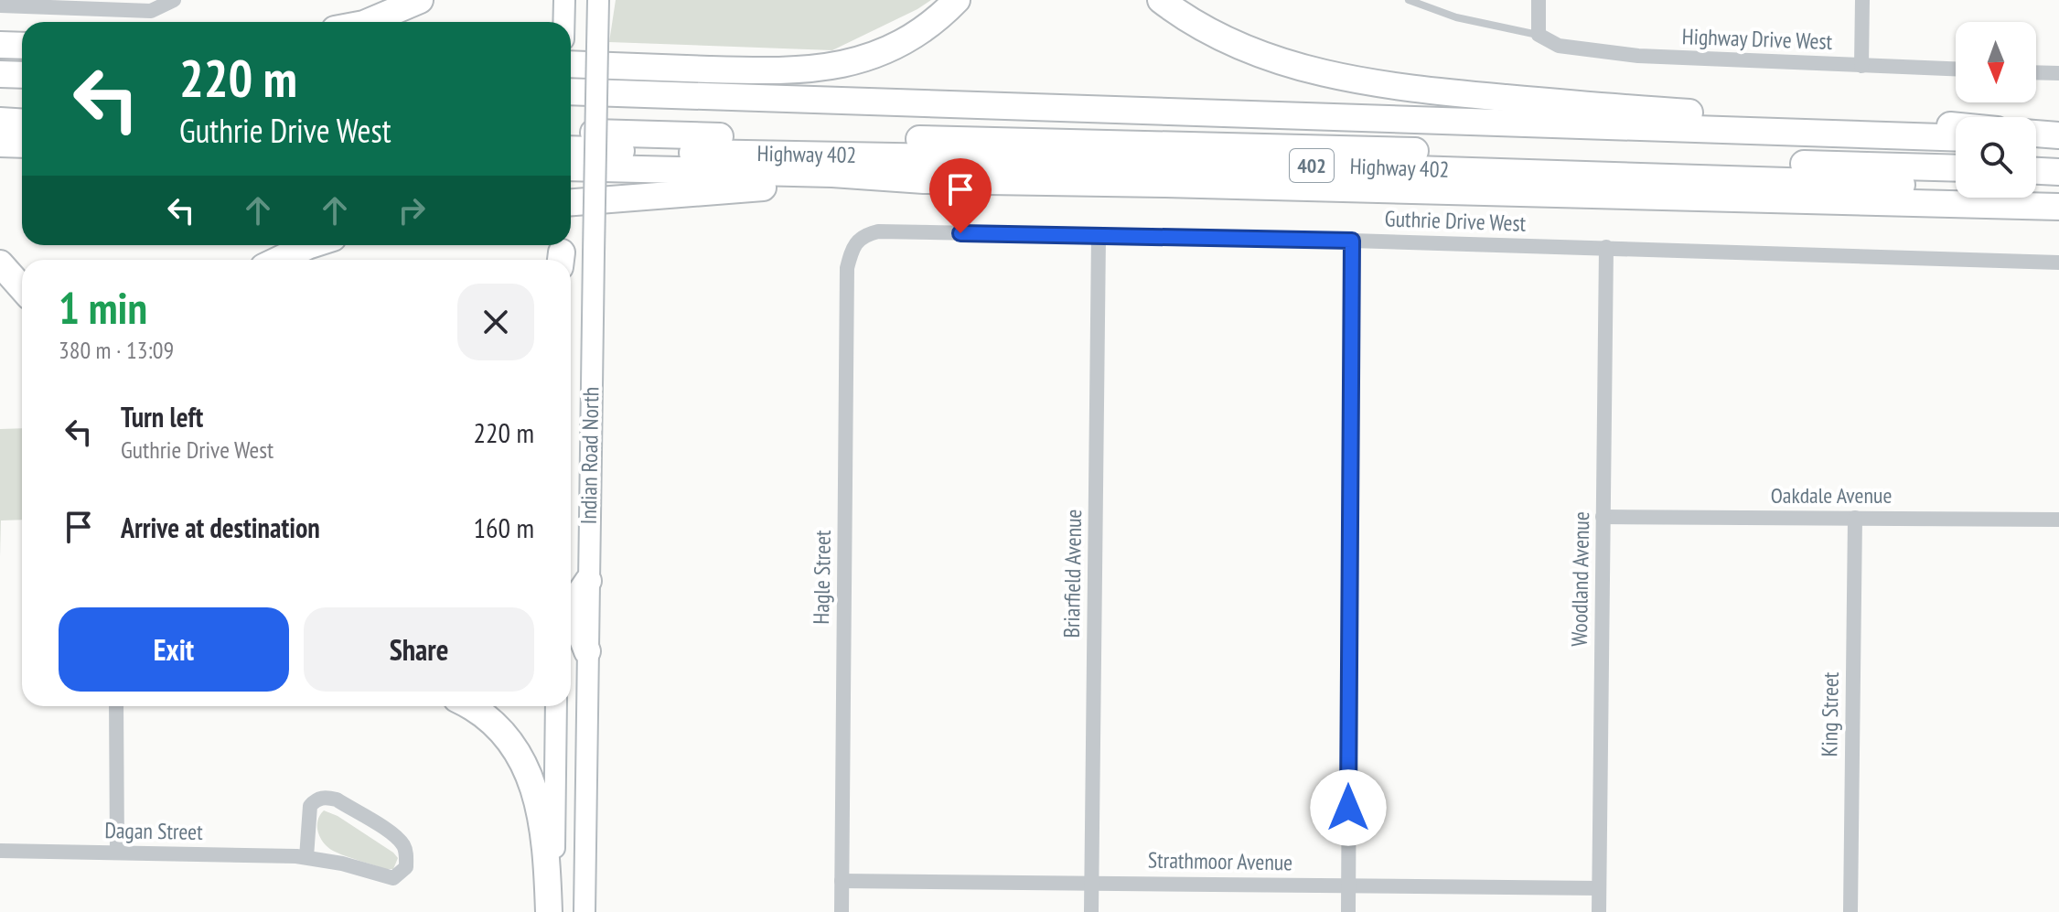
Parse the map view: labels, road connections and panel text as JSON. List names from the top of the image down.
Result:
{
  "streets": {
    "highway": ["Highway 402", "402"],
    "main road": ["Indian Road North"],
    "street": [
      "Highway Drive West",
      "Guthrie Drive West",
      "Oakdale Avenue",
      "Briarfield Avenue",
      "Hagle Street",
      "Woodland Avenue",
      "King Street",
      "Dagan Street",
      "Strathmoor Avenue"
    ]
  },
  "crossings": [
    ["Guthrie Drive West", "Briarfield Avenue"],
    ["Guthrie Drive West", "Hagle Street"],
    ["Guthrie Drive West", "Woodland Avenue"],
    ["Oakdale Avenue", "Woodland Avenue"],
    ["Oakdale Avenue", "King Street"],
    ["Briarfield Avenue", "Strathmoor Avenue"],
    ["Hagle Street", "Strathmoor Avenue"],
    ["Woodland Avenue", "Strathmoor Avenue"]
  ],
  "north": "bottom",
  "page": {
    "turn": ["220 m", "Guthrie Drive West"],
    "heading": ["1 min", "380 m · 13:09"],
    "list": [
      {
        "name": "Turn left",
        "note": "Guthrie Drive West",
        "value": "220 m"
      },
      {
        "name": "Arrive at destination",
        "value": "160 m"
      }
    ],
    "buttons": ["Exit", "Share"]
  }
}
